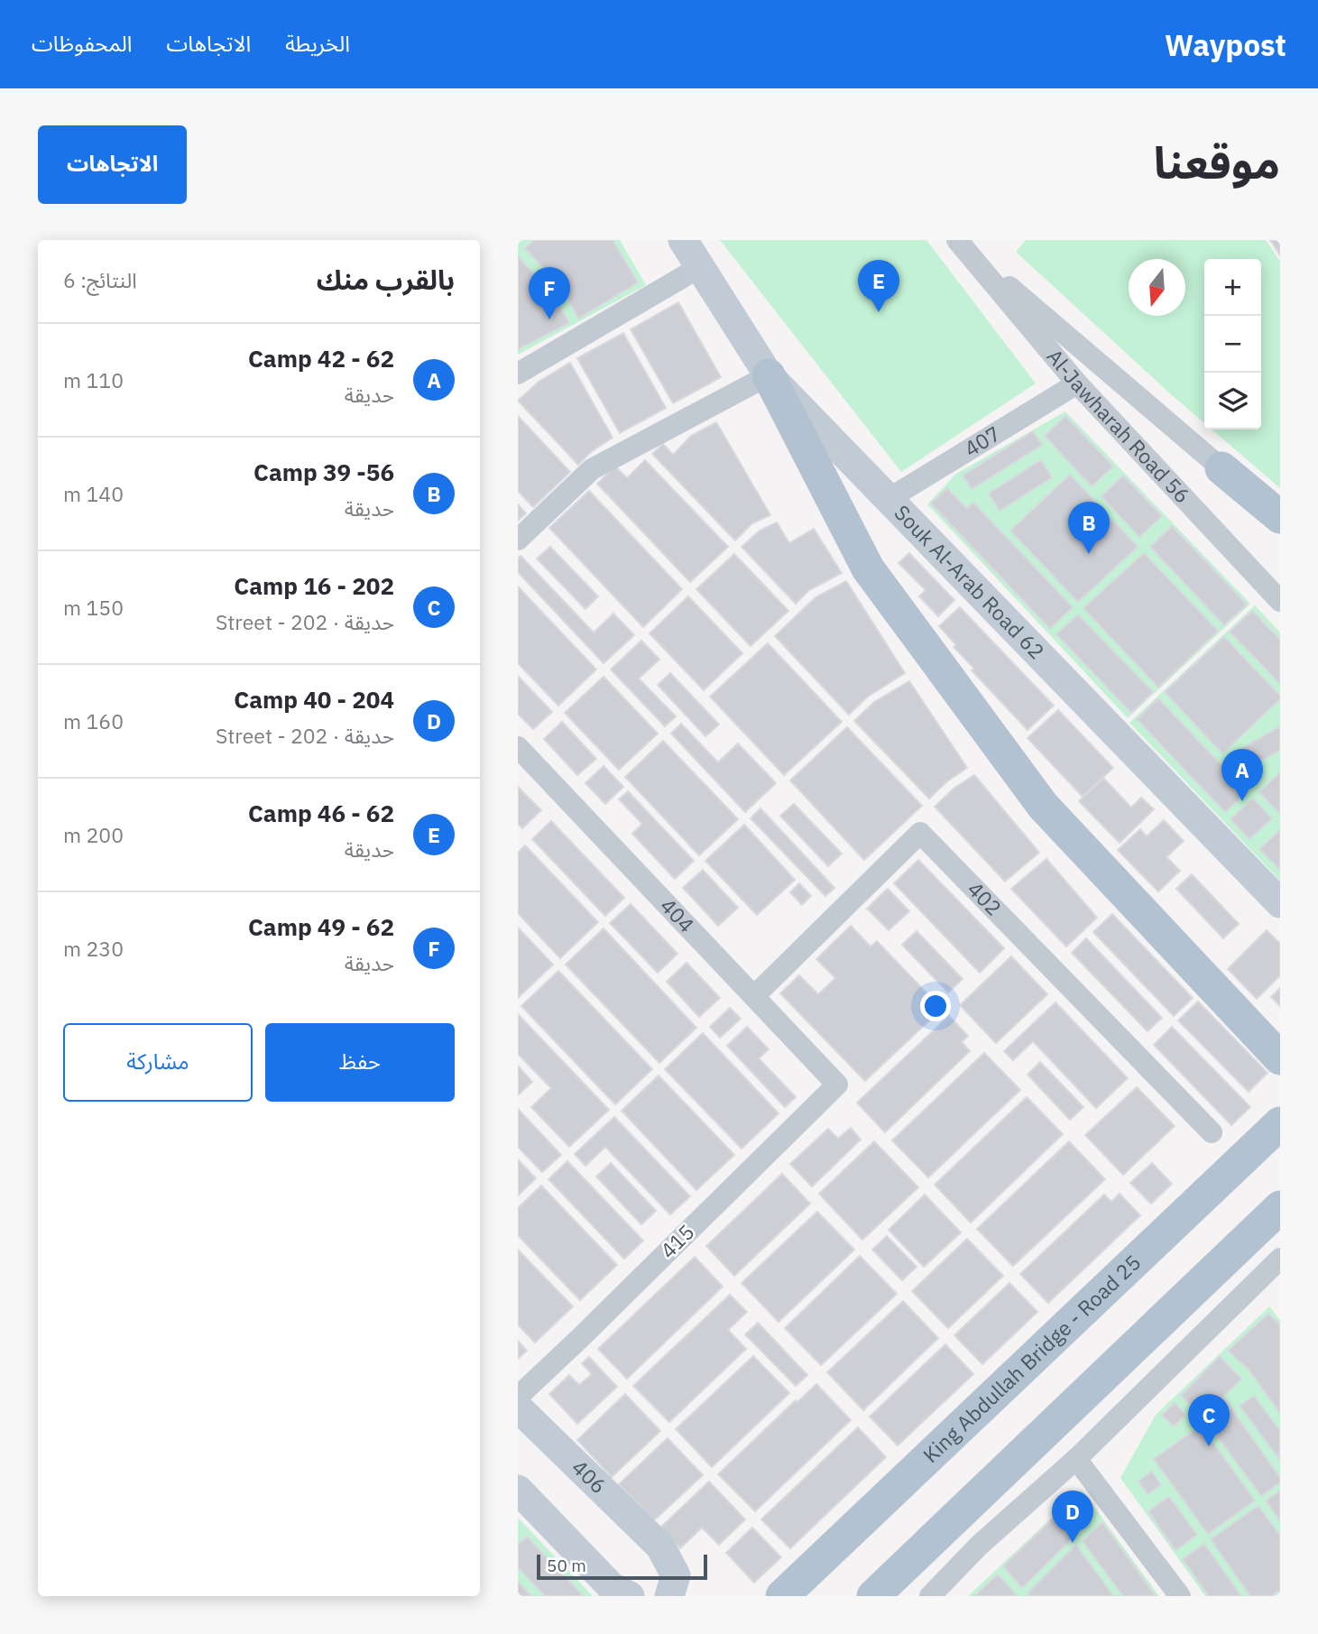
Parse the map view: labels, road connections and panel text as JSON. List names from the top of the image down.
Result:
{
  "streets": {
    "main road": ["Souk Al-Arab Road 62", "King Abdullah Bridge - Road 25", "406"],
    "street": [
      "Al-Jawharah Road 56",
      "407",
      "402",
      "404",
      "415"
    ]
  },
  "crossings": [
    ["Al-Jawharah Road 56", "407"],
    ["407", "Souk Al-Arab Road 62"],
    ["402", "404"],
    ["404", "415"]
  ],
  "scale_bar": "50 m",
  "north": "bottom",
  "page": {
    "header": "Waypost",
    "nav": ["الخريطة", "الاتجاهات", "المحفوظات"],
    "title": "موقعنا",
    "buttons": [
      "الاتجاهات",
      ["حفظ", "مشاركة"]
    ],
    "heading": ["بالقرب منك", "النتائج: 6"],
    "map_buttons": ["+", "−"],
    "pins": [
      "E",
      "F",
      "B",
      "A",
      "C",
      "D"
    ],
    "list": [
      {
        "mark": "A",
        "name": "Camp 42 - 62",
        "note": "حديقة",
        "value": "110 m"
      },
      {
        "mark": "B",
        "name": "Camp 39 -56",
        "note": "حديقة",
        "value": "140 m"
      },
      {
        "mark": "C",
        "name": "Camp 16 - 202",
        "note": "حديقة · Street - 202",
        "value": "150 m"
      },
      {
        "mark": "D",
        "name": "Camp 40 - 204",
        "note": "حديقة · Street - 202",
        "value": "160 m"
      },
      {
        "mark": "E",
        "name": "Camp 46 - 62",
        "note": "حديقة",
        "value": "200 m"
      },
      {
        "mark": "F",
        "name": "Camp 49 - 62",
        "note": "حديقة",
        "value": "230 m"
      }
    ],
    "scale": "50 m"
  }
}
